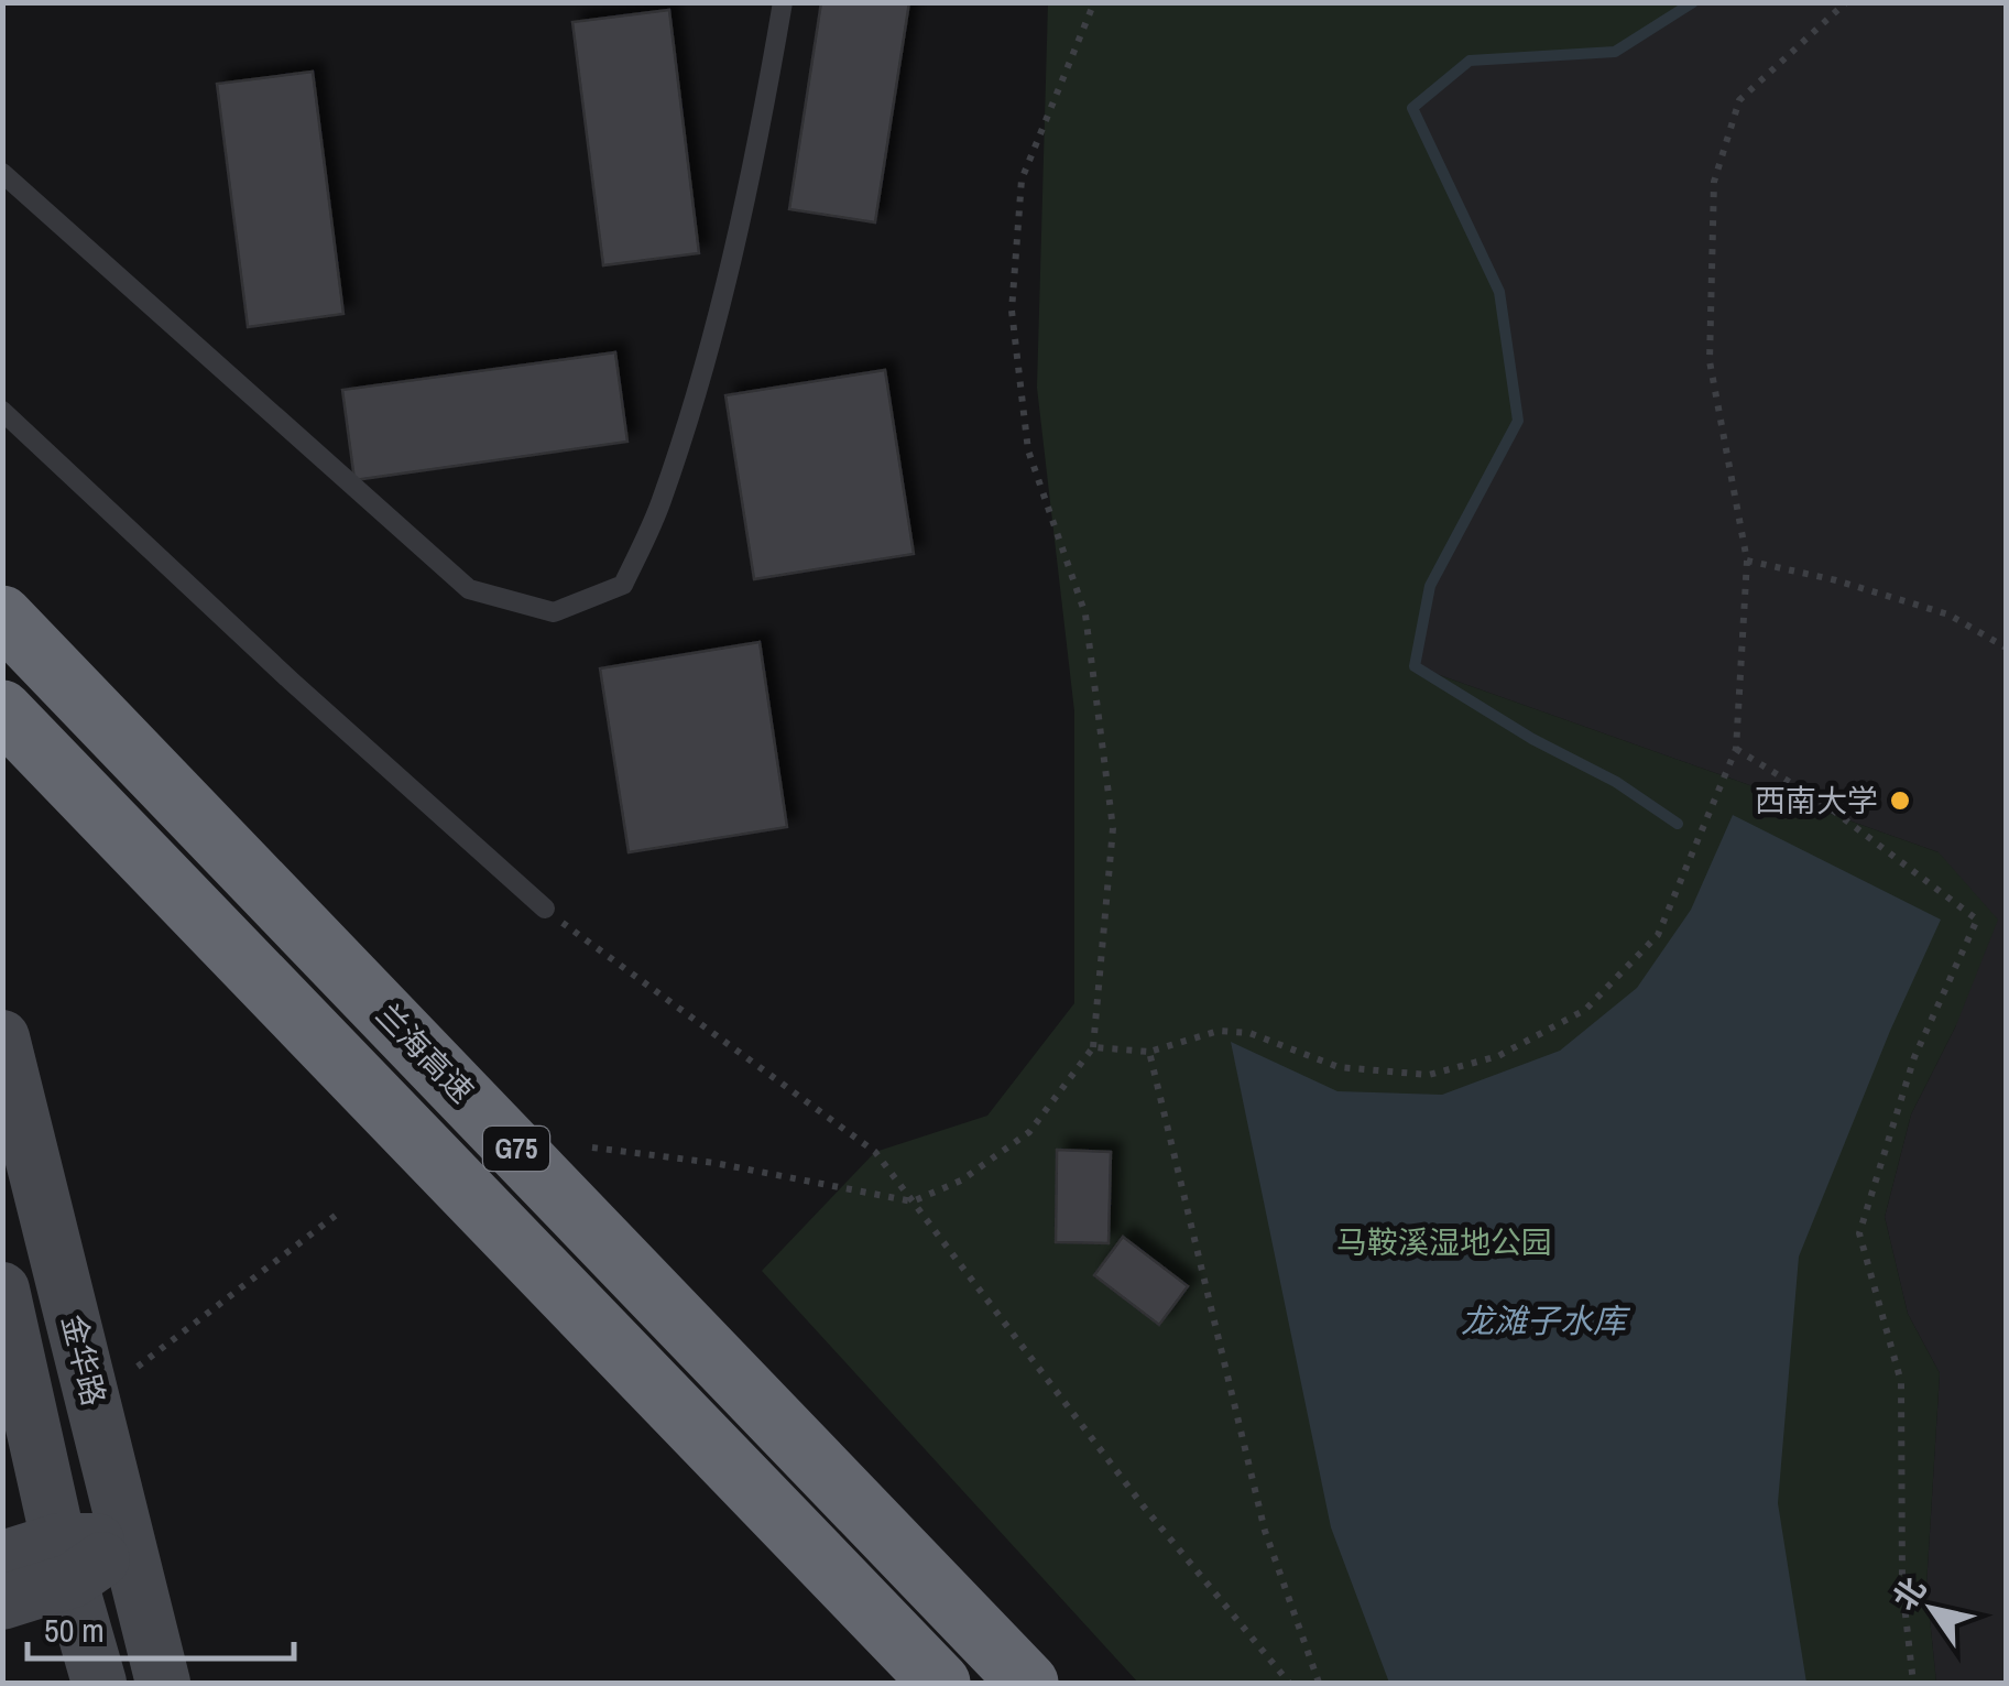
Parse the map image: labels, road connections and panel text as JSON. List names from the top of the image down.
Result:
{
  "streets": {
    "highway": ["兰海高速", "G75"],
    "main road": ["金华路"]
  },
  "water": ["龙滩子水库"],
  "parks": ["马鞍溪湿地公园"],
  "places": ["西南大学"],
  "scale_bar": "50 m",
  "north": "top left"
}
